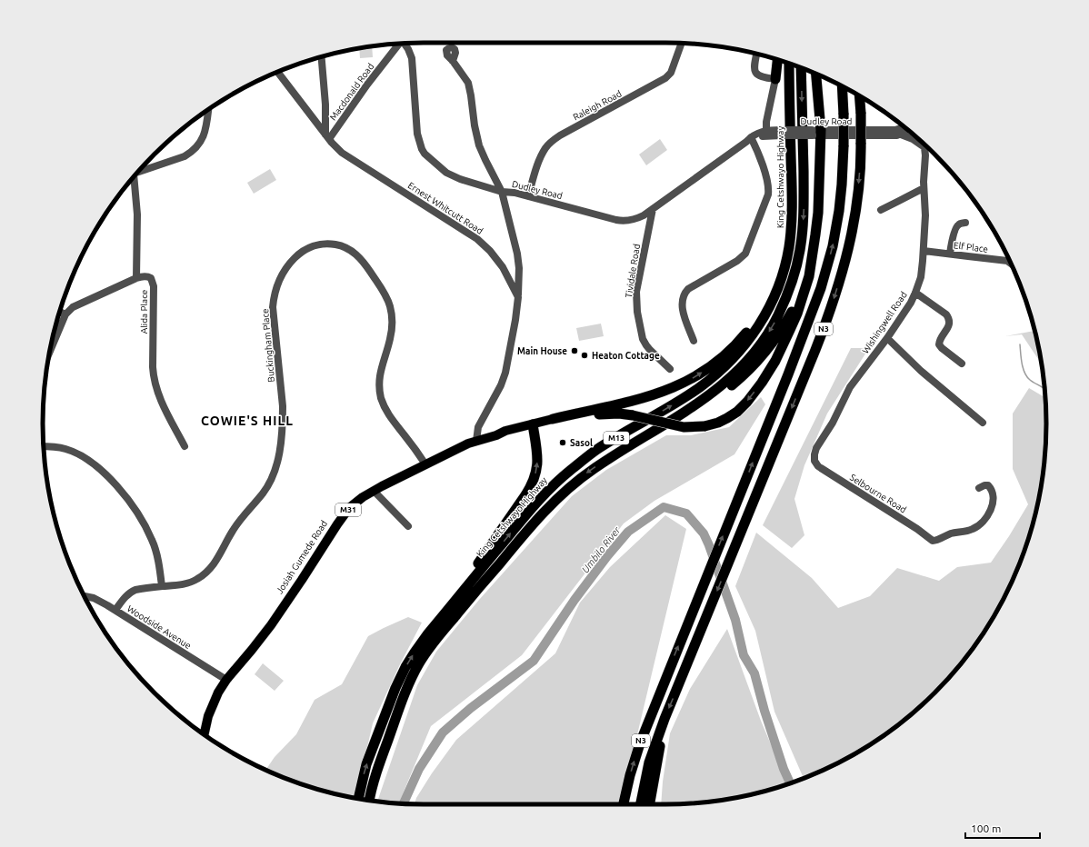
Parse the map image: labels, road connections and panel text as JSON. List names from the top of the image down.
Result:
{
  "streets": {
    "highway": ["King Cetshwayo Highway", "N3", "M13"],
    "main road": ["M31", "Josiah Gumede Road"],
    "street": [
      "Macdonald Road",
      "Raleigh Road",
      "Dudley Road",
      "Ernest Whitcutt Road",
      "Elf Place",
      "Tividale Road",
      "Alida Place",
      "Wishingwell Road",
      "Buckingham Place",
      "Selbourne Road",
      "Woodside Avenue"
    ]
  },
  "crossings": [
    ["Macdonald Road", "Ernest Whitcutt Road"],
    ["Raleigh Road", "Dudley Road"],
    ["Dudley Road", "Tividale Road"],
    ["Dudley Road", "Wishingwell Road"],
    ["Elf Place", "Wishingwell Road"],
    ["Wishingwell Road", "Selbourne Road"],
    ["Buckingham Place", "Josiah Gumede Road"],
    ["Buckingham Place", "Woodside Avenue"],
    ["Josiah Gumede Road", "Woodside Avenue"]
  ],
  "districts": ["COWIE'S HILL"],
  "water": ["Umbilo River"],
  "places": ["Main House", "Heaton Cottage", "Sasol"],
  "scale_bar": "100 m"
}
